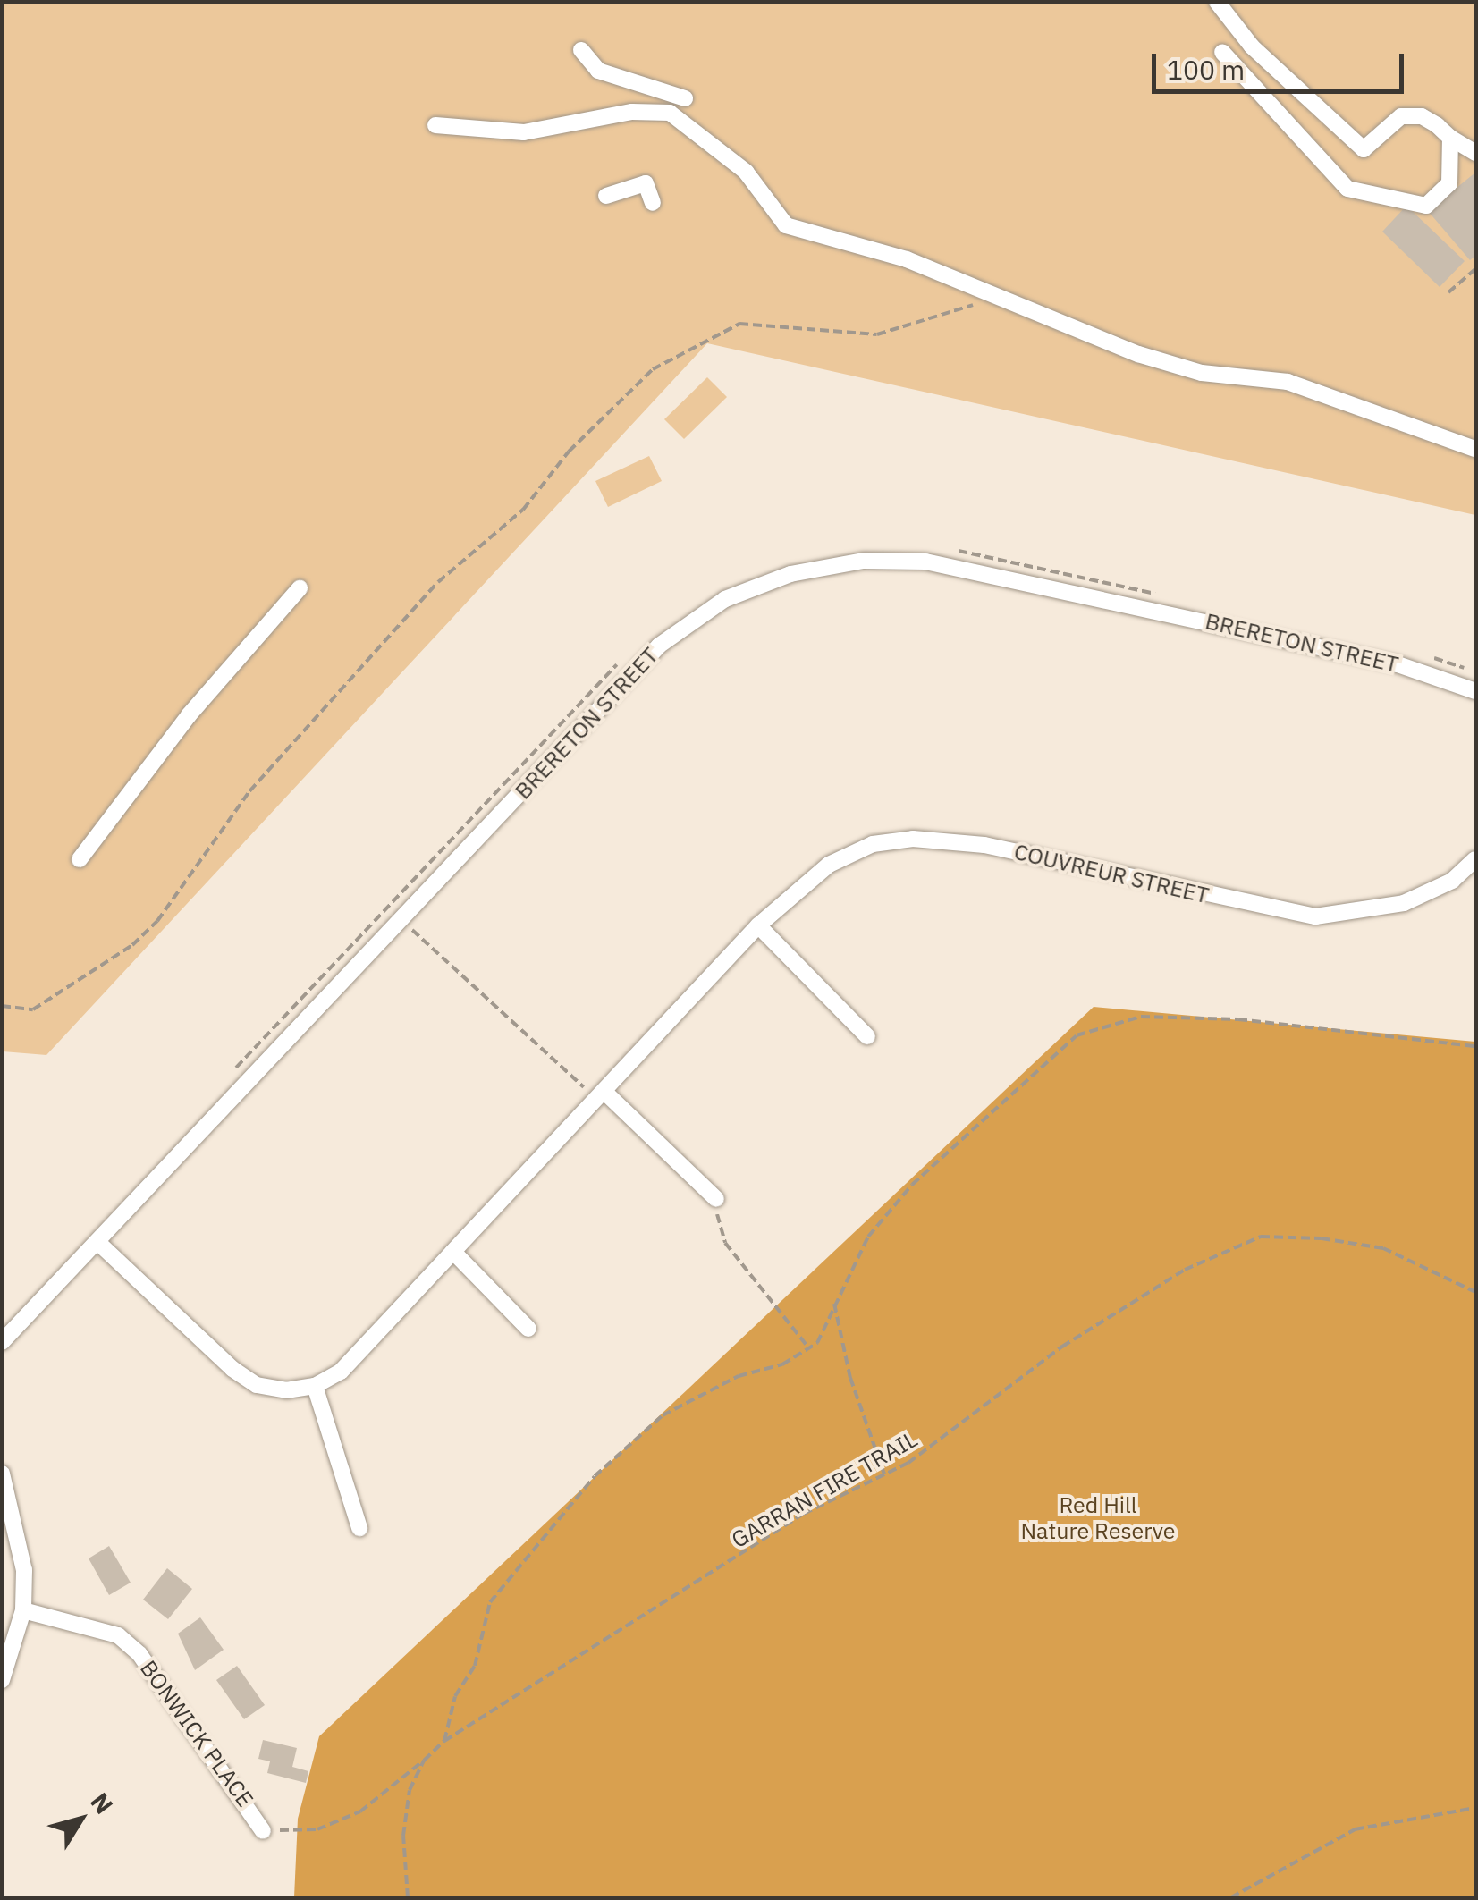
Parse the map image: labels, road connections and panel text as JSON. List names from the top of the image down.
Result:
{
  "streets": {
    "street": ["BRERETON STREET", "COUVREUR STREET", "BONWICK PLACE"],
    "path": ["GARRAN FIRE TRAIL"]
  },
  "parks": ["Red Hill Nature Reserve"],
  "scale_bar": "100 m",
  "north": "top right"
}
